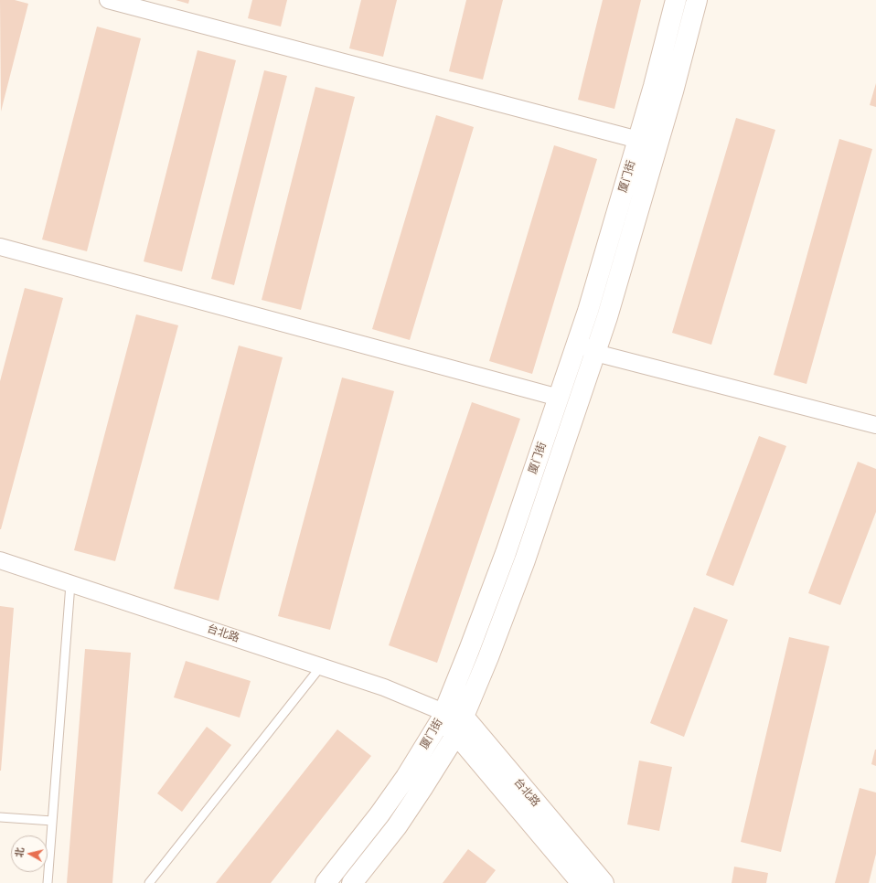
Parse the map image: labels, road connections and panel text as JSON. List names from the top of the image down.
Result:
{
  "streets": {
    "main road": ["厦门街", "台北路"]
  },
  "crossings": [
    ["厦门街", "台北路"]
  ],
  "north": "left"
}
